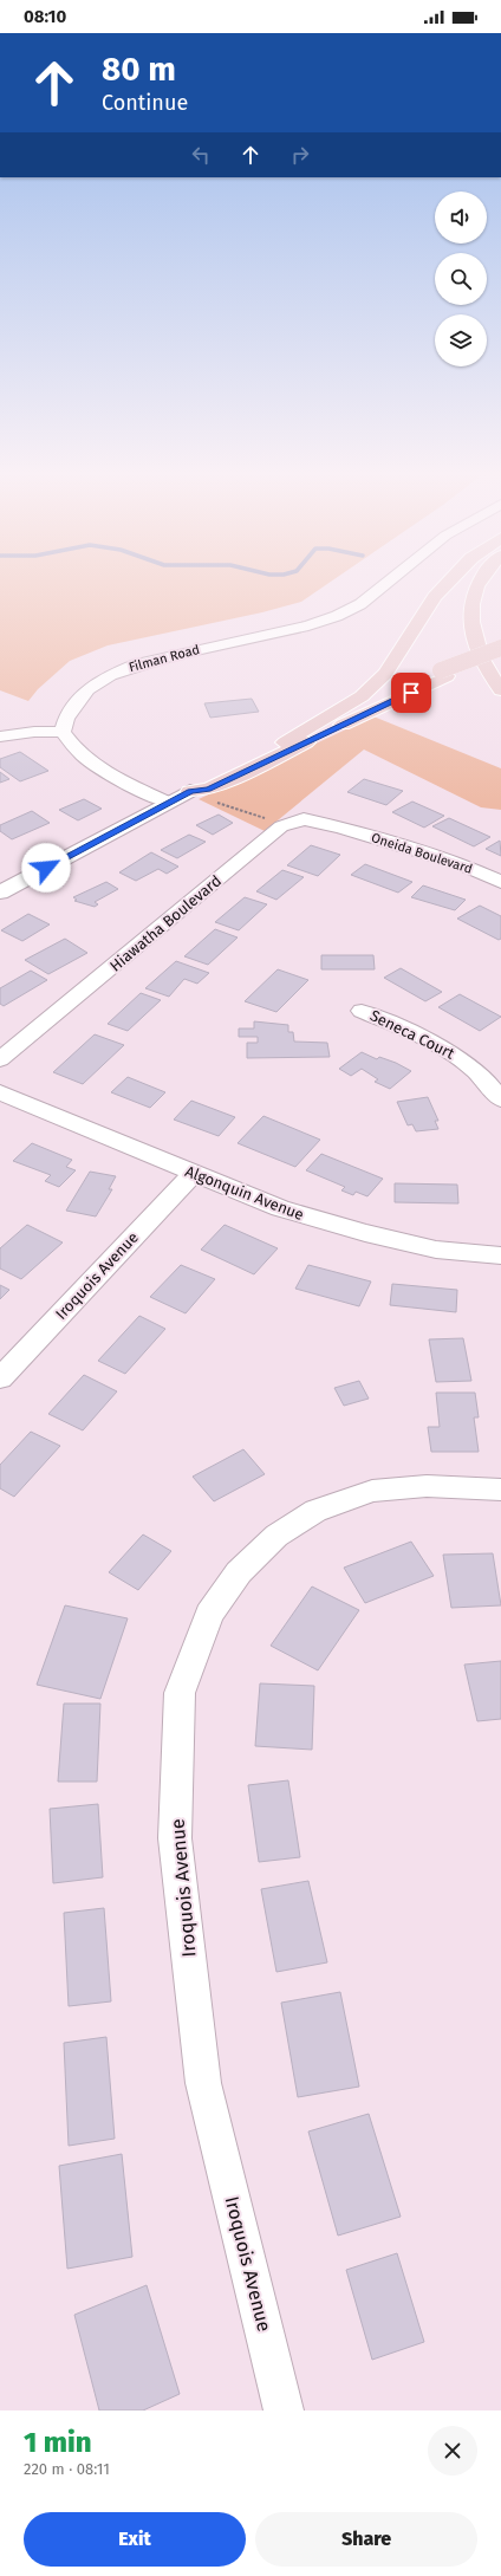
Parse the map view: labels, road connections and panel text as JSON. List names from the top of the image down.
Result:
{
  "streets": {
    "street": [
      "Filman Road",
      "Oneida Boulevard",
      "Hiawatha Boulevard",
      "Seneca Court",
      "Algonquin Avenue",
      "Iroquois Avenue"
    ]
  },
  "crossings": [
    ["Oneida Boulevard", "Hiawatha Boulevard"],
    ["Algonquin Avenue", "Iroquois Avenue"]
  ],
  "page": {
    "status": "08:10",
    "turn": ["80 m", "Continue"],
    "heading": ["1 min", "220 m · 08:11"],
    "buttons": ["Exit", "Share"]
  }
}
